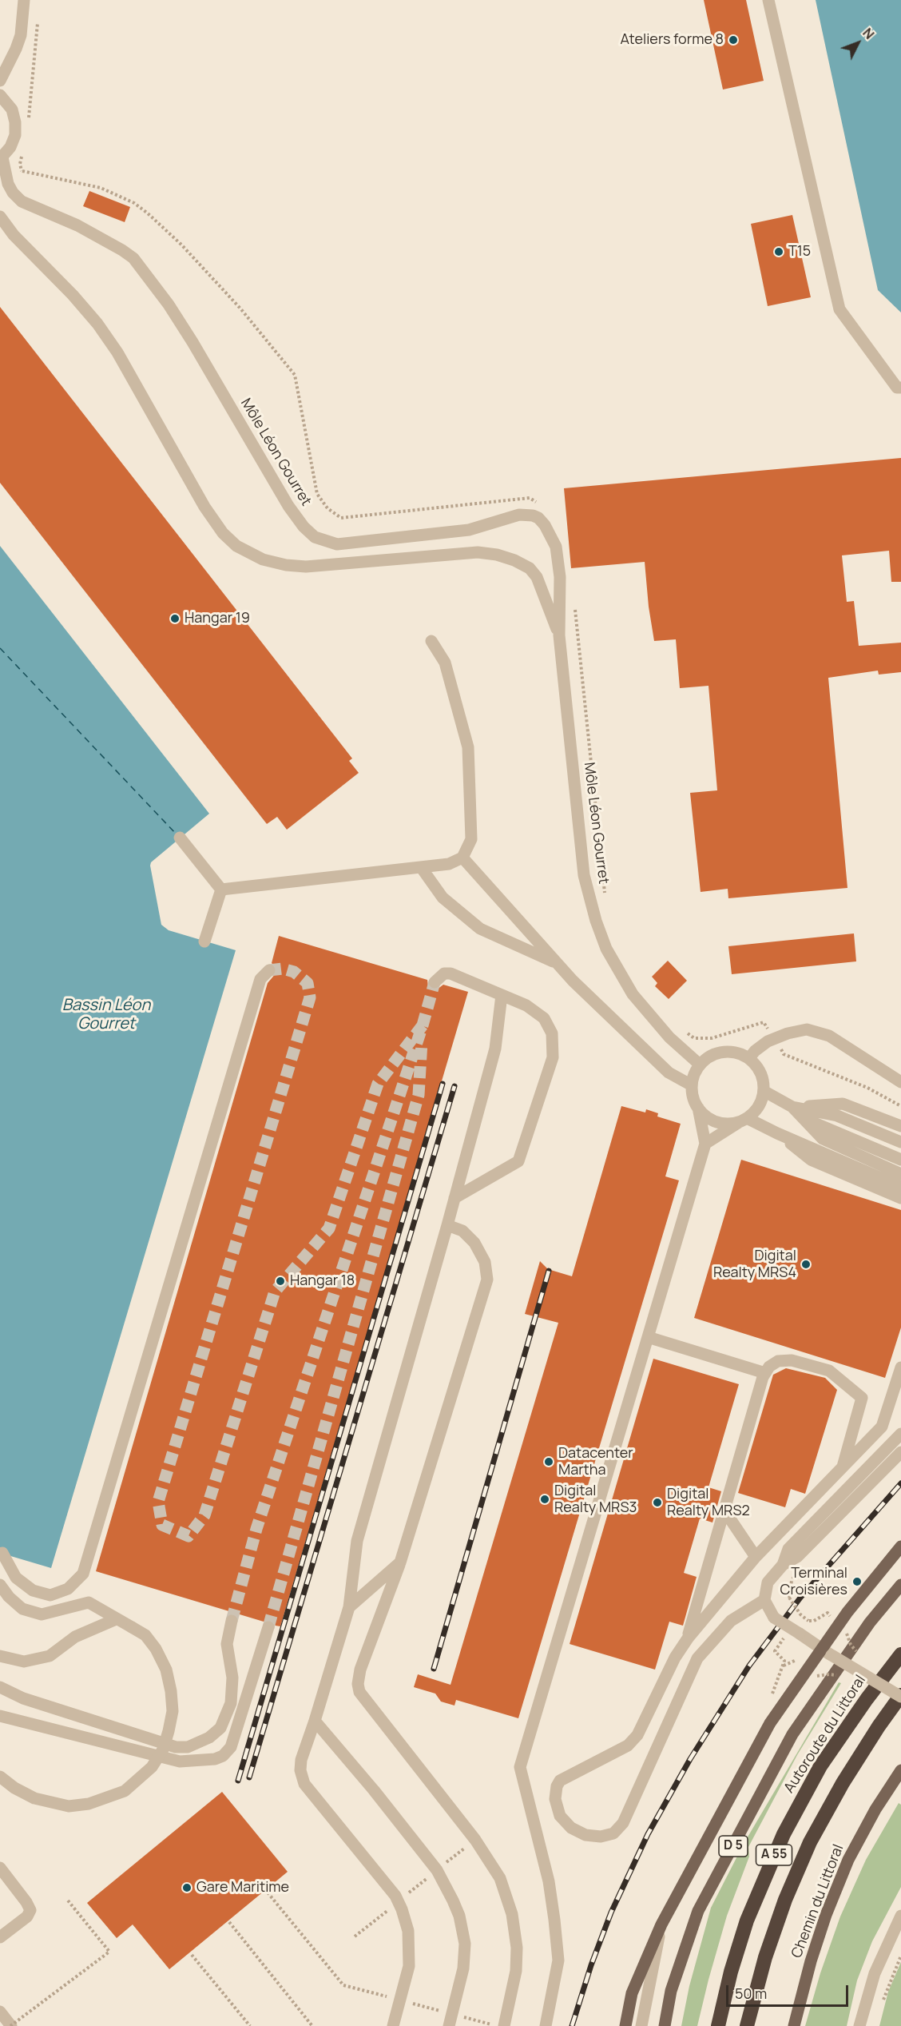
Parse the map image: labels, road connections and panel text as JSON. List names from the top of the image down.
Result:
{
  "streets": {
    "highway": ["Autoroute du Littoral", "A 55"],
    "main road": ["D 5", "Chemin du Littoral"],
    "street": ["Môle Léon Gourret"]
  },
  "water": ["Bassin Léon Gourret"],
  "places": [
    "Ateliers forme 8",
    "T15",
    "Hangar 19",
    "Digital Realty MRS4",
    "Hangar 18",
    "Datacenter Martha",
    "Digital Realty MRS3",
    "Digital Realty MRS2",
    "Terminal Croisières",
    "Gare Maritime"
  ],
  "scale_bar": "50 m",
  "north": "top right"
}
